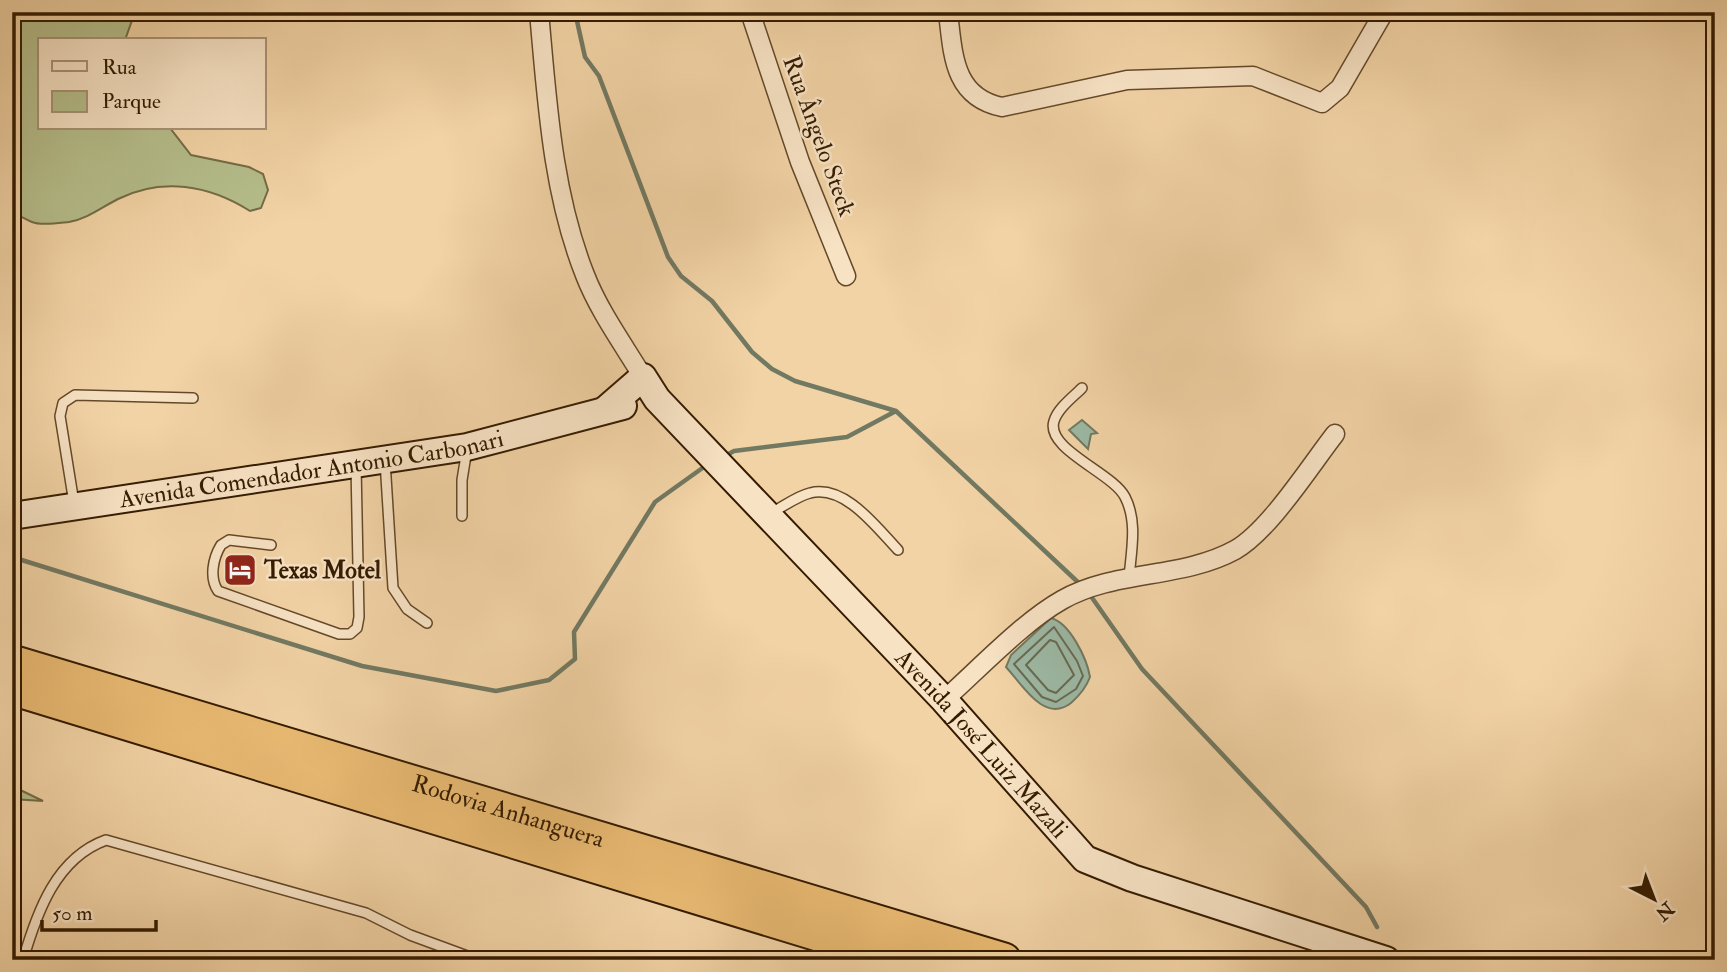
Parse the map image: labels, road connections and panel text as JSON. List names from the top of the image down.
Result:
{
  "streets": {
    "highway": ["Rodovia Anhanguera"],
    "main road": ["Avenida Comendador Antonio Carbonari", "Avenida José Luiz Mazali"],
    "street": ["Rua Ângelo Steck"]
  },
  "crossings": [
    ["Avenida Comendador Antonio Carbonari", "Avenida José Luiz Mazali"]
  ],
  "places": {
    "hotel": ["Texas Motel"]
  },
  "legend": ["Rua", "Parque"],
  "scale_bar": "50 m",
  "north": "bottom right"
}
